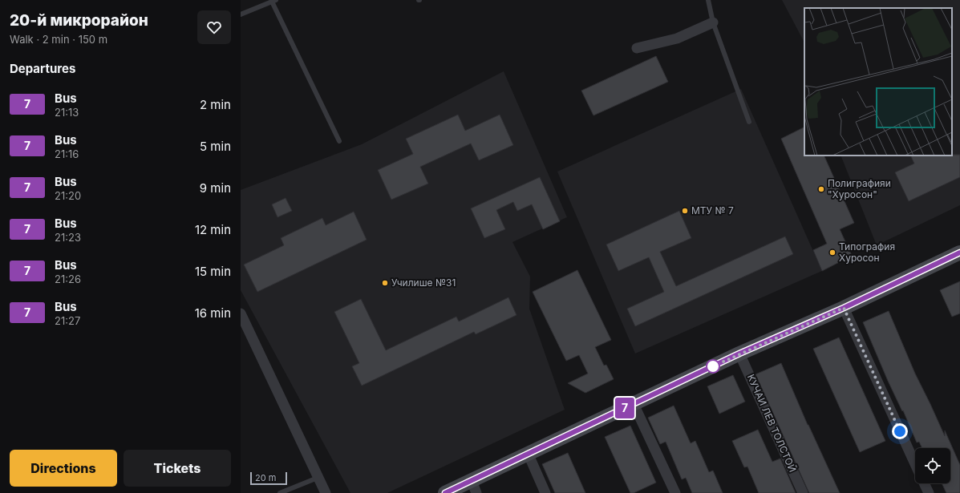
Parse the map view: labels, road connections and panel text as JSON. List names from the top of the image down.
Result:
{
  "streets": {
    "street": ["КУЧАИ ЛЕВ ТОЛСТОЙ"]
  },
  "places": [
    "Полиграфияи \"Хуросон\"",
    "МТУ № 7",
    "Типография Хуросон",
    "Училише №31"
  ],
  "lines": ["bus line 7"],
  "scale_bar": "20 m",
  "page": {
    "heading": [
      ["20-й микрорайон", "Walk · 2 min · 150 m"],
      "Departures"
    ],
    "on_map": "7",
    "list": [
      {
        "mark": "7",
        "name": "Bus",
        "note": "21:13",
        "value": "2 min"
      },
      {
        "mark": "7",
        "name": "Bus",
        "note": "21:16",
        "value": "5 min"
      },
      {
        "mark": "7",
        "name": "Bus",
        "note": "21:20",
        "value": "9 min"
      },
      {
        "mark": "7",
        "name": "Bus",
        "note": "21:23",
        "value": "12 min"
      },
      {
        "mark": "7",
        "name": "Bus",
        "note": "21:26",
        "value": "15 min"
      },
      {
        "mark": "7",
        "name": "Bus",
        "note": "21:27",
        "value": "16 min"
      }
    ],
    "buttons": ["Directions", "Tickets"],
    "scale": "20 m"
  }
}
